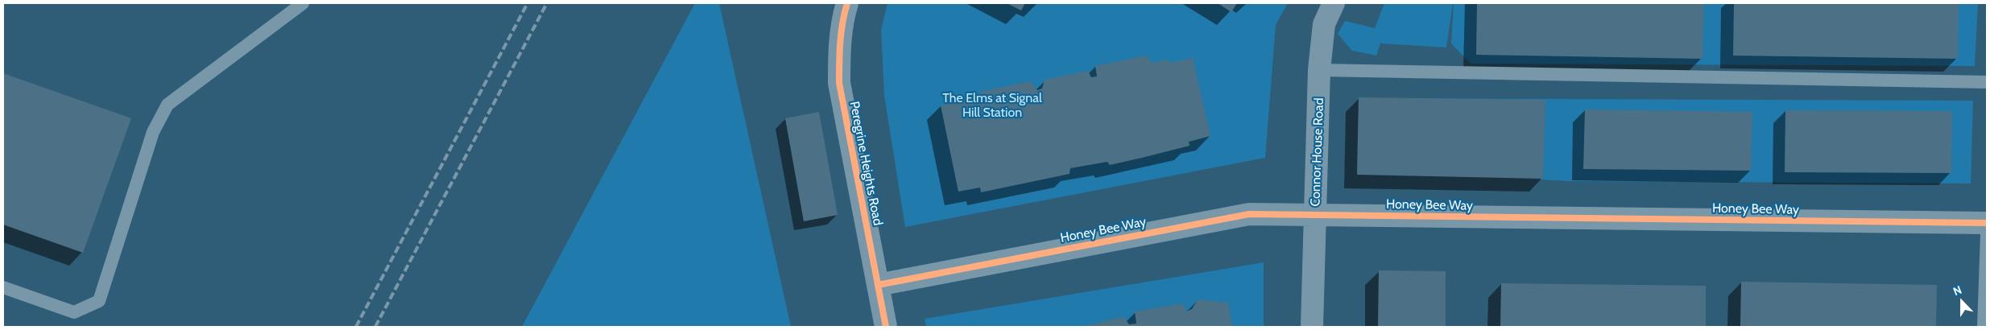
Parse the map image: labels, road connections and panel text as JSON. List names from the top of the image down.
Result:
{
  "streets": {
    "street": ["Connor House Road", "Peregrine Heights Road", "Honey Bee Way"]
  },
  "crossings": [
    ["Connor House Road", "Honey Bee Way"],
    ["Peregrine Heights Road", "Honey Bee Way"]
  ],
  "parks": ["The Elms at Signal Hill Station"],
  "north": "top"
}
